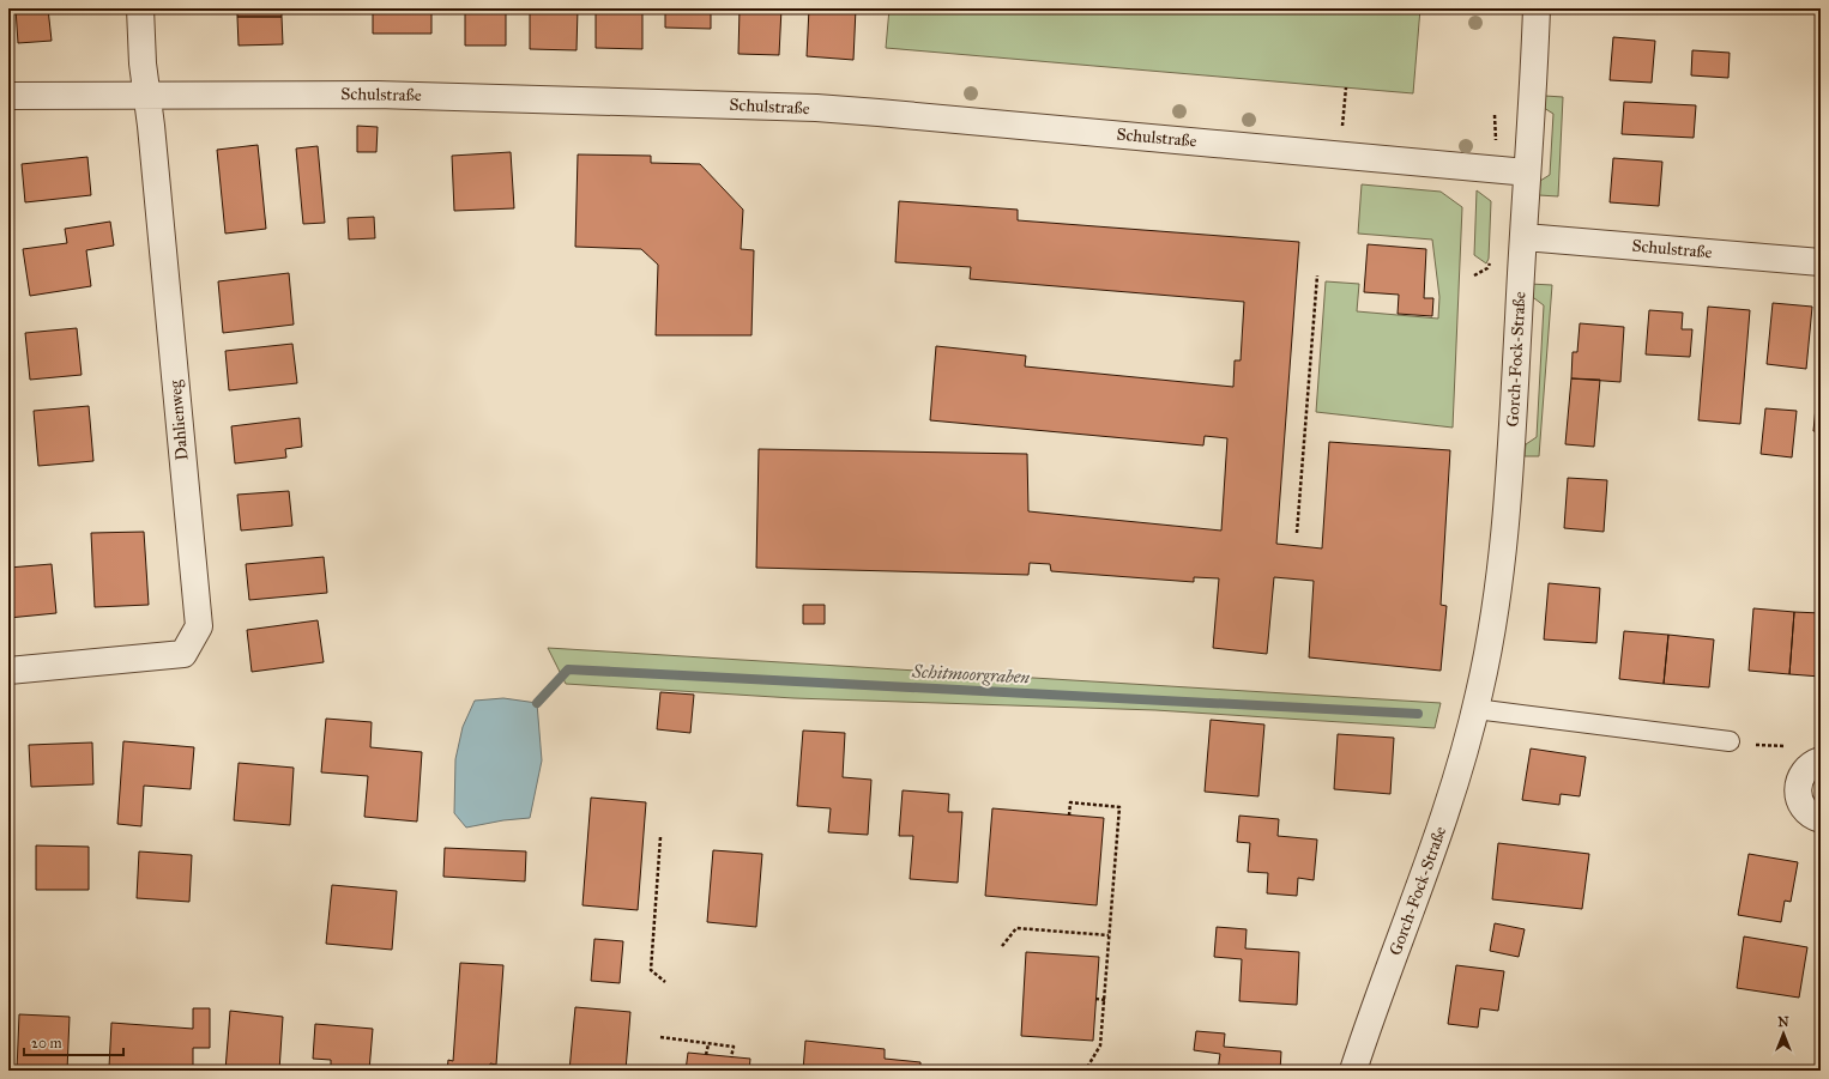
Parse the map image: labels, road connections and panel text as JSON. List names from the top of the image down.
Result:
{
  "streets": {
    "street": ["Schulstraße", "Gorch-Fock-Straße", "Dahlienweg"]
  },
  "crossings": [
    ["Schulstraße", "Gorch-Fock-Straße"],
    ["Schulstraße", "Dahlienweg"]
  ],
  "water": ["Schitmoorgraben"],
  "scale_bar": "20 m",
  "north": "top"
}
